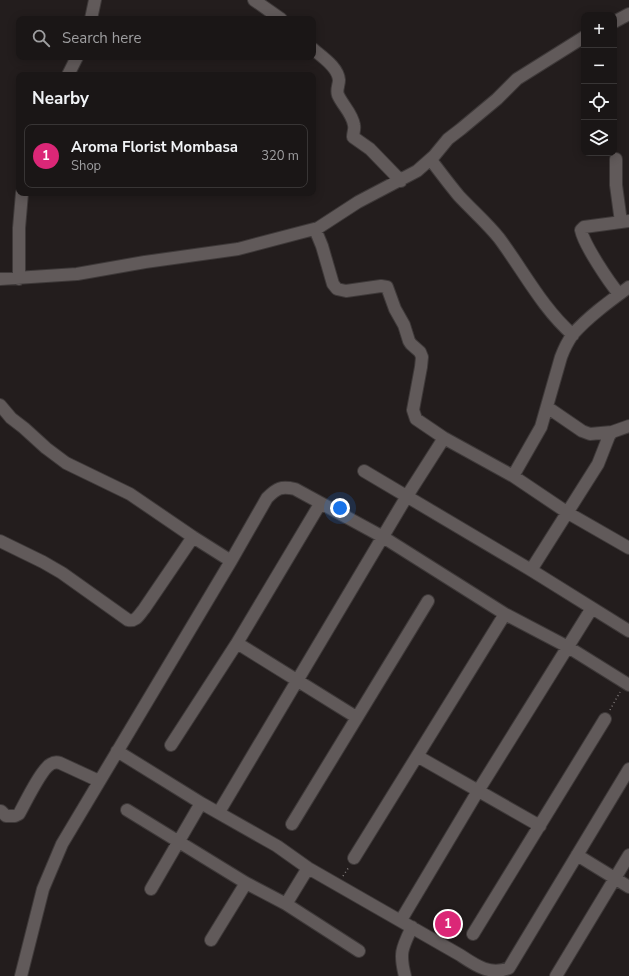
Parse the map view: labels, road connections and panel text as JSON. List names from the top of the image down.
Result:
{
  "page": {
    "map_buttons": ["+", "−"],
    "search": "Search here",
    "heading": "Nearby",
    "list": [
      {
        "mark": "1",
        "name": "Aroma Florist Mombasa",
        "note": "Shop",
        "value": "320 m"
      }
    ],
    "pins": "1"
  }
}
